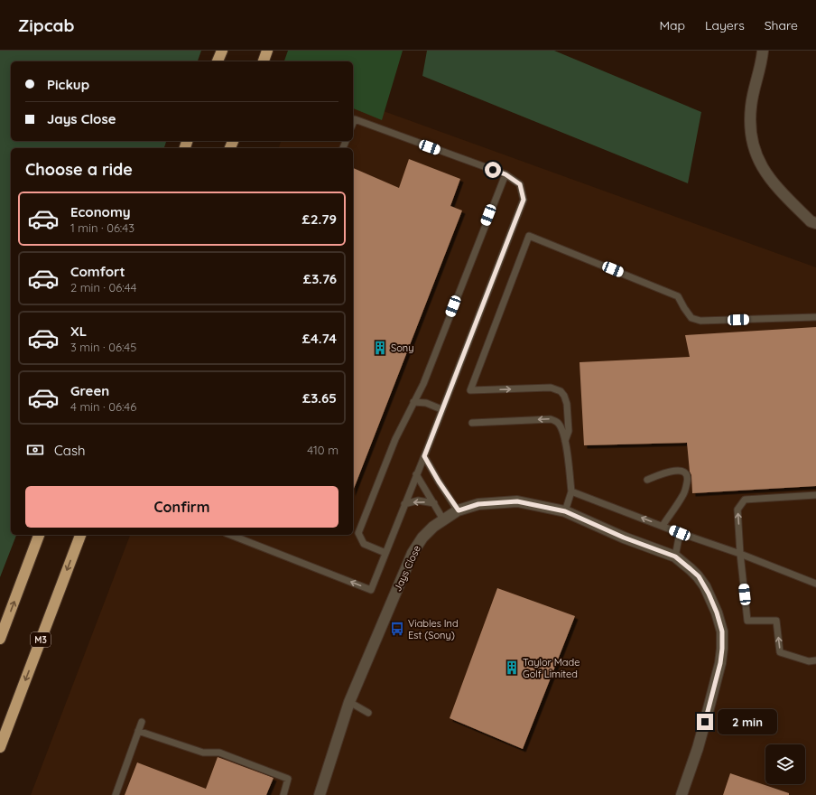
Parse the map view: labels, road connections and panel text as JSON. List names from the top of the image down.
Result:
{
  "streets": {
    "highway": ["M3"],
    "street": ["Jays Close"]
  },
  "places": {
    "building": ["Sony", "Taylor Made Golf Limited"],
    "bus stop": ["Viables Ind Est (Sony)"]
  },
  "page": {
    "header": "Zipcab",
    "nav": ["Map", "Layers", "Share"],
    "banner": ["Pickup", "Jays Close"],
    "heading": "Choose a ride",
    "list": [
      {
        "name": "Economy",
        "note": "1 min · 06:43",
        "value": "£2.79"
      },
      {
        "name": "Comfort",
        "note": "2 min · 06:44",
        "value": "£3.76"
      },
      {
        "name": "XL",
        "note": "3 min · 06:45",
        "value": "£4.74"
      },
      {
        "name": "Green",
        "note": "4 min · 06:46",
        "value": "£3.65"
      }
    ],
    "pay": ["Cash", "410 m"],
    "buttons": "Confirm",
    "bubble": "2 min"
  }
}
